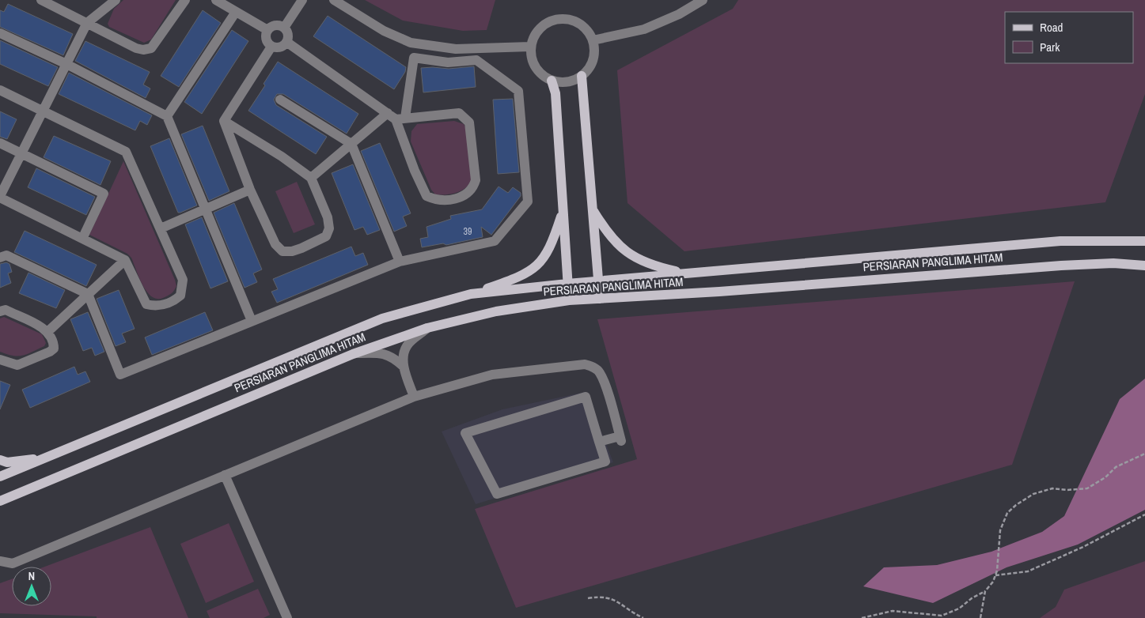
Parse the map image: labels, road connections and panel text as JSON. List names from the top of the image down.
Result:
{
  "streets": {
    "main road": ["PERSIARAN PANGLIMA HITAM"]
  },
  "house_numbers": ["39"],
  "legend": ["Road", "Park"],
  "north": "top"
}
